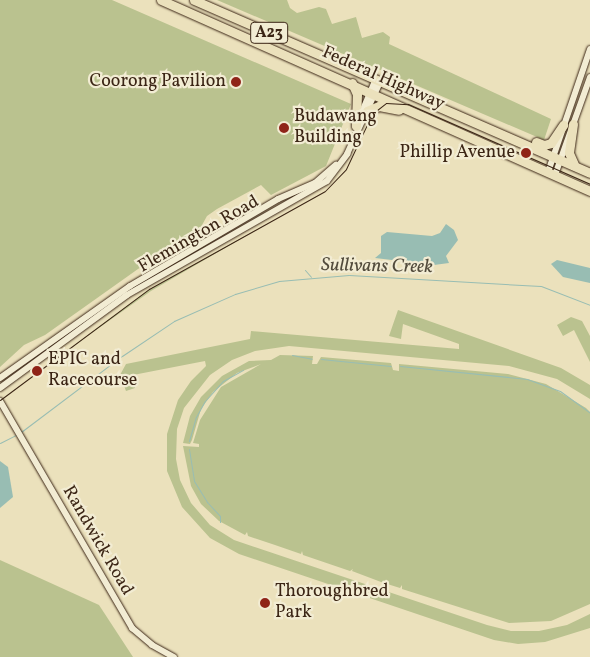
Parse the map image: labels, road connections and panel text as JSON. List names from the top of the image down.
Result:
{
  "streets": {
    "highway": ["A23", "Federal Highway"],
    "main road": ["Flemington Road", "Randwick Road"]
  },
  "crossings": [
    ["Federal Highway", "Flemington Road"]
  ],
  "water": ["Sullivans Creek"],
  "places": [
    "Coorong Pavilion",
    "Budawang Building",
    "Phillip Avenue",
    "EPIC and Racecourse",
    "Thoroughbred Park"
  ]
}
